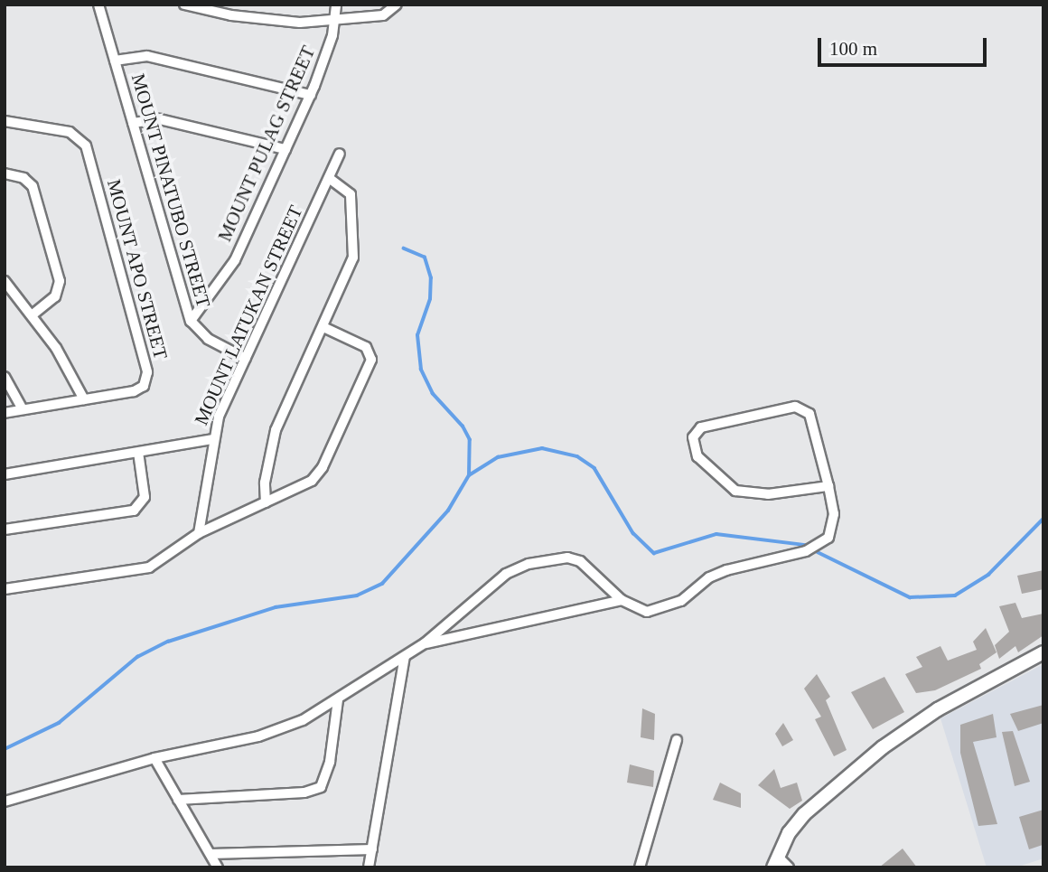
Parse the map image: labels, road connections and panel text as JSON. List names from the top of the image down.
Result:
{
  "streets": {
    "street": [
      "MOUNT PULAG STREET",
      "MOUNT PINATUBO STREET",
      "MOUNT APO STREET",
      "MOUNT LATUKAN STREET"
    ]
  },
  "crossings": [
    ["MOUNT PULAG STREET", "MOUNT PINATUBO STREET"],
    ["MOUNT PINATUBO STREET", "MOUNT LATUKAN STREET"]
  ],
  "scale_bar": "100 m"
}
